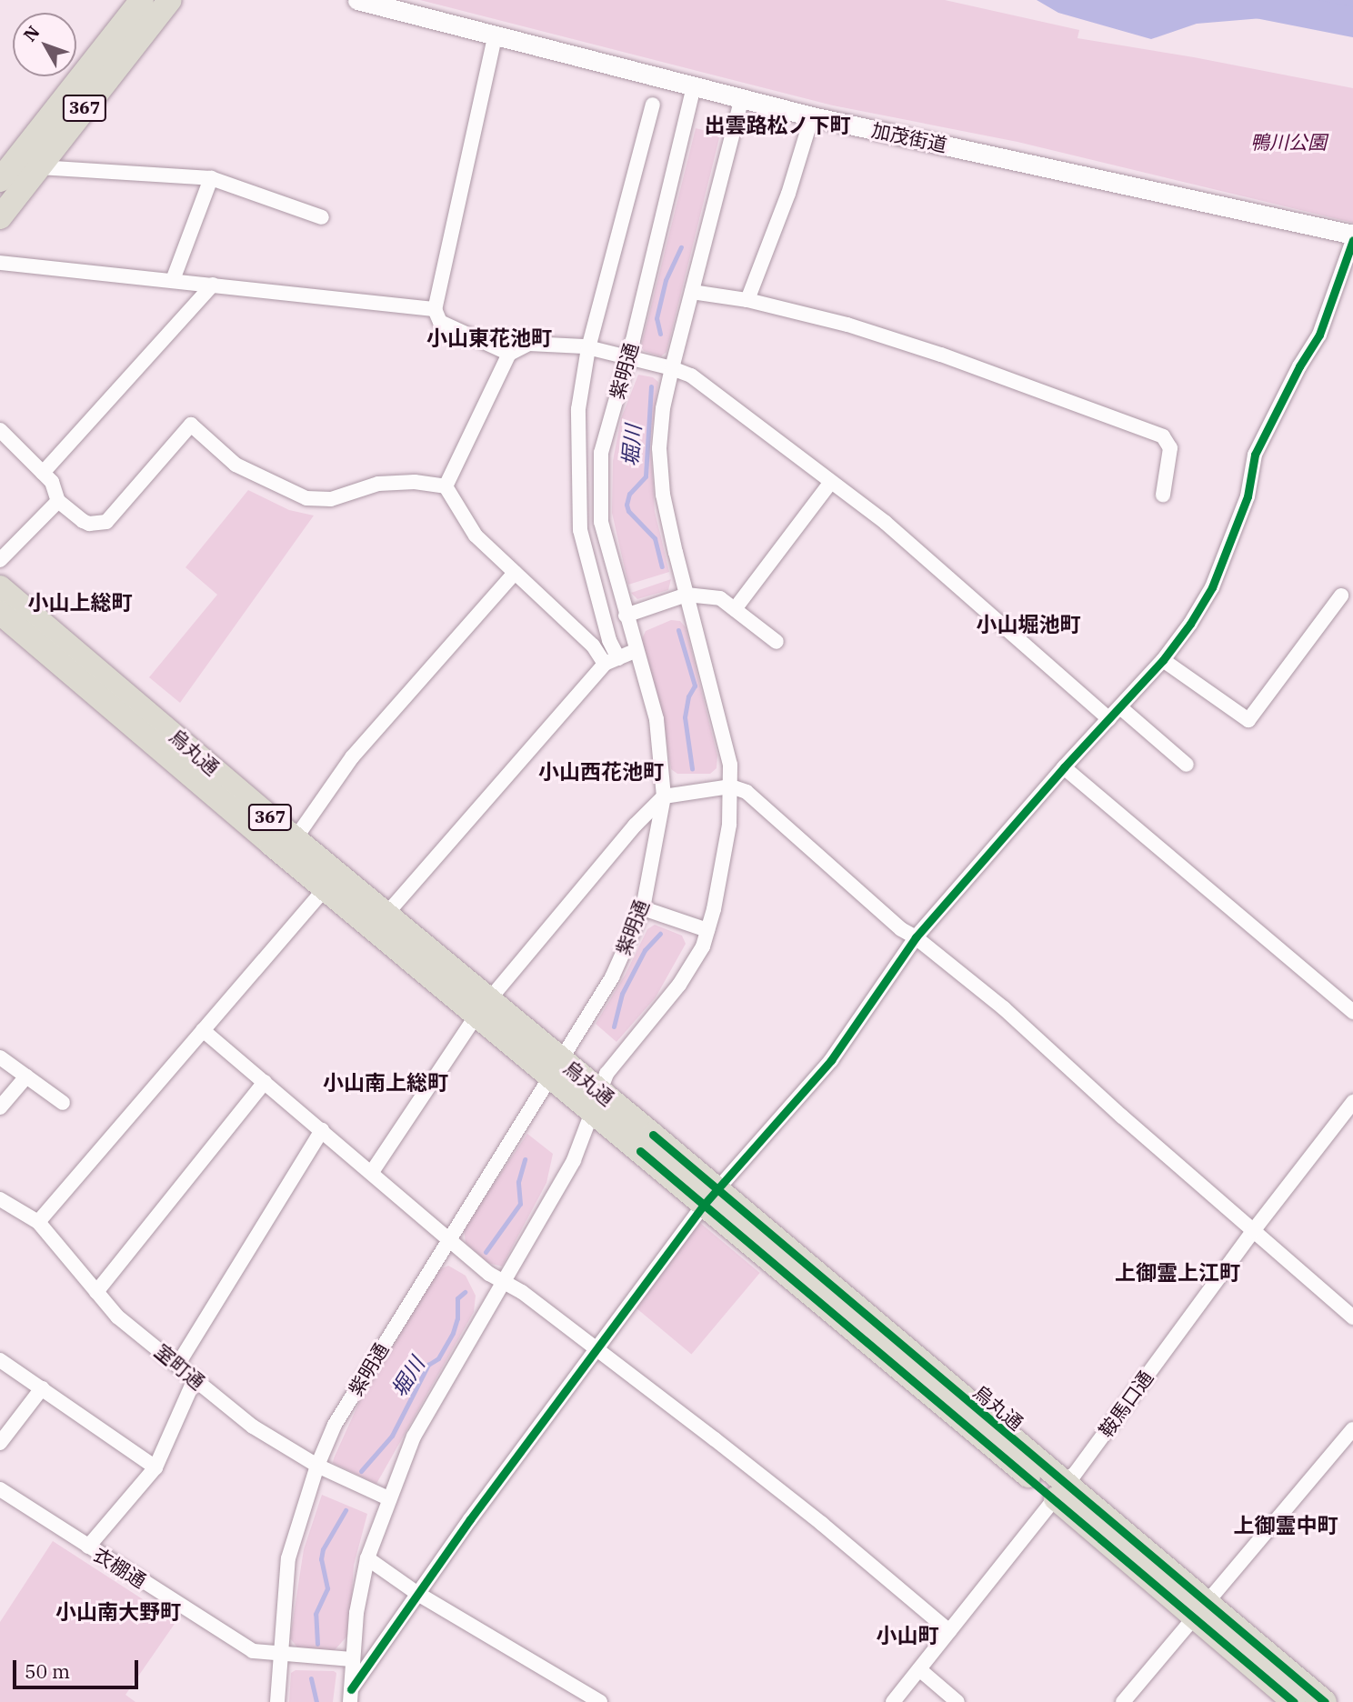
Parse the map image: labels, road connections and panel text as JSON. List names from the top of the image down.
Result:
{
  "streets": {
    "highway": ["367", "烏丸通"],
    "street": [
      "加茂街道",
      "紫明通",
      "室町通",
      "鞍馬口通",
      "衣棚通"
    ]
  },
  "crossings": [
    ["加茂街道", "紫明通"],
    ["紫明通", "烏丸通"],
    ["紫明通", "室町通"],
    ["紫明通", "衣棚通"],
    ["烏丸通", "鞍馬口通"]
  ],
  "districts": [
    "出雲路松ノ下町",
    "小山東花池町",
    "小山上総町",
    "小山堀池町",
    "小山西花池町",
    "小山南上総町",
    "上御霊上江町",
    "上御霊中町",
    "小山南大野町",
    "小山町"
  ],
  "water": ["堀川"],
  "parks": ["鴨川公園"],
  "scale_bar": "50 m",
  "north": "top left"
}
